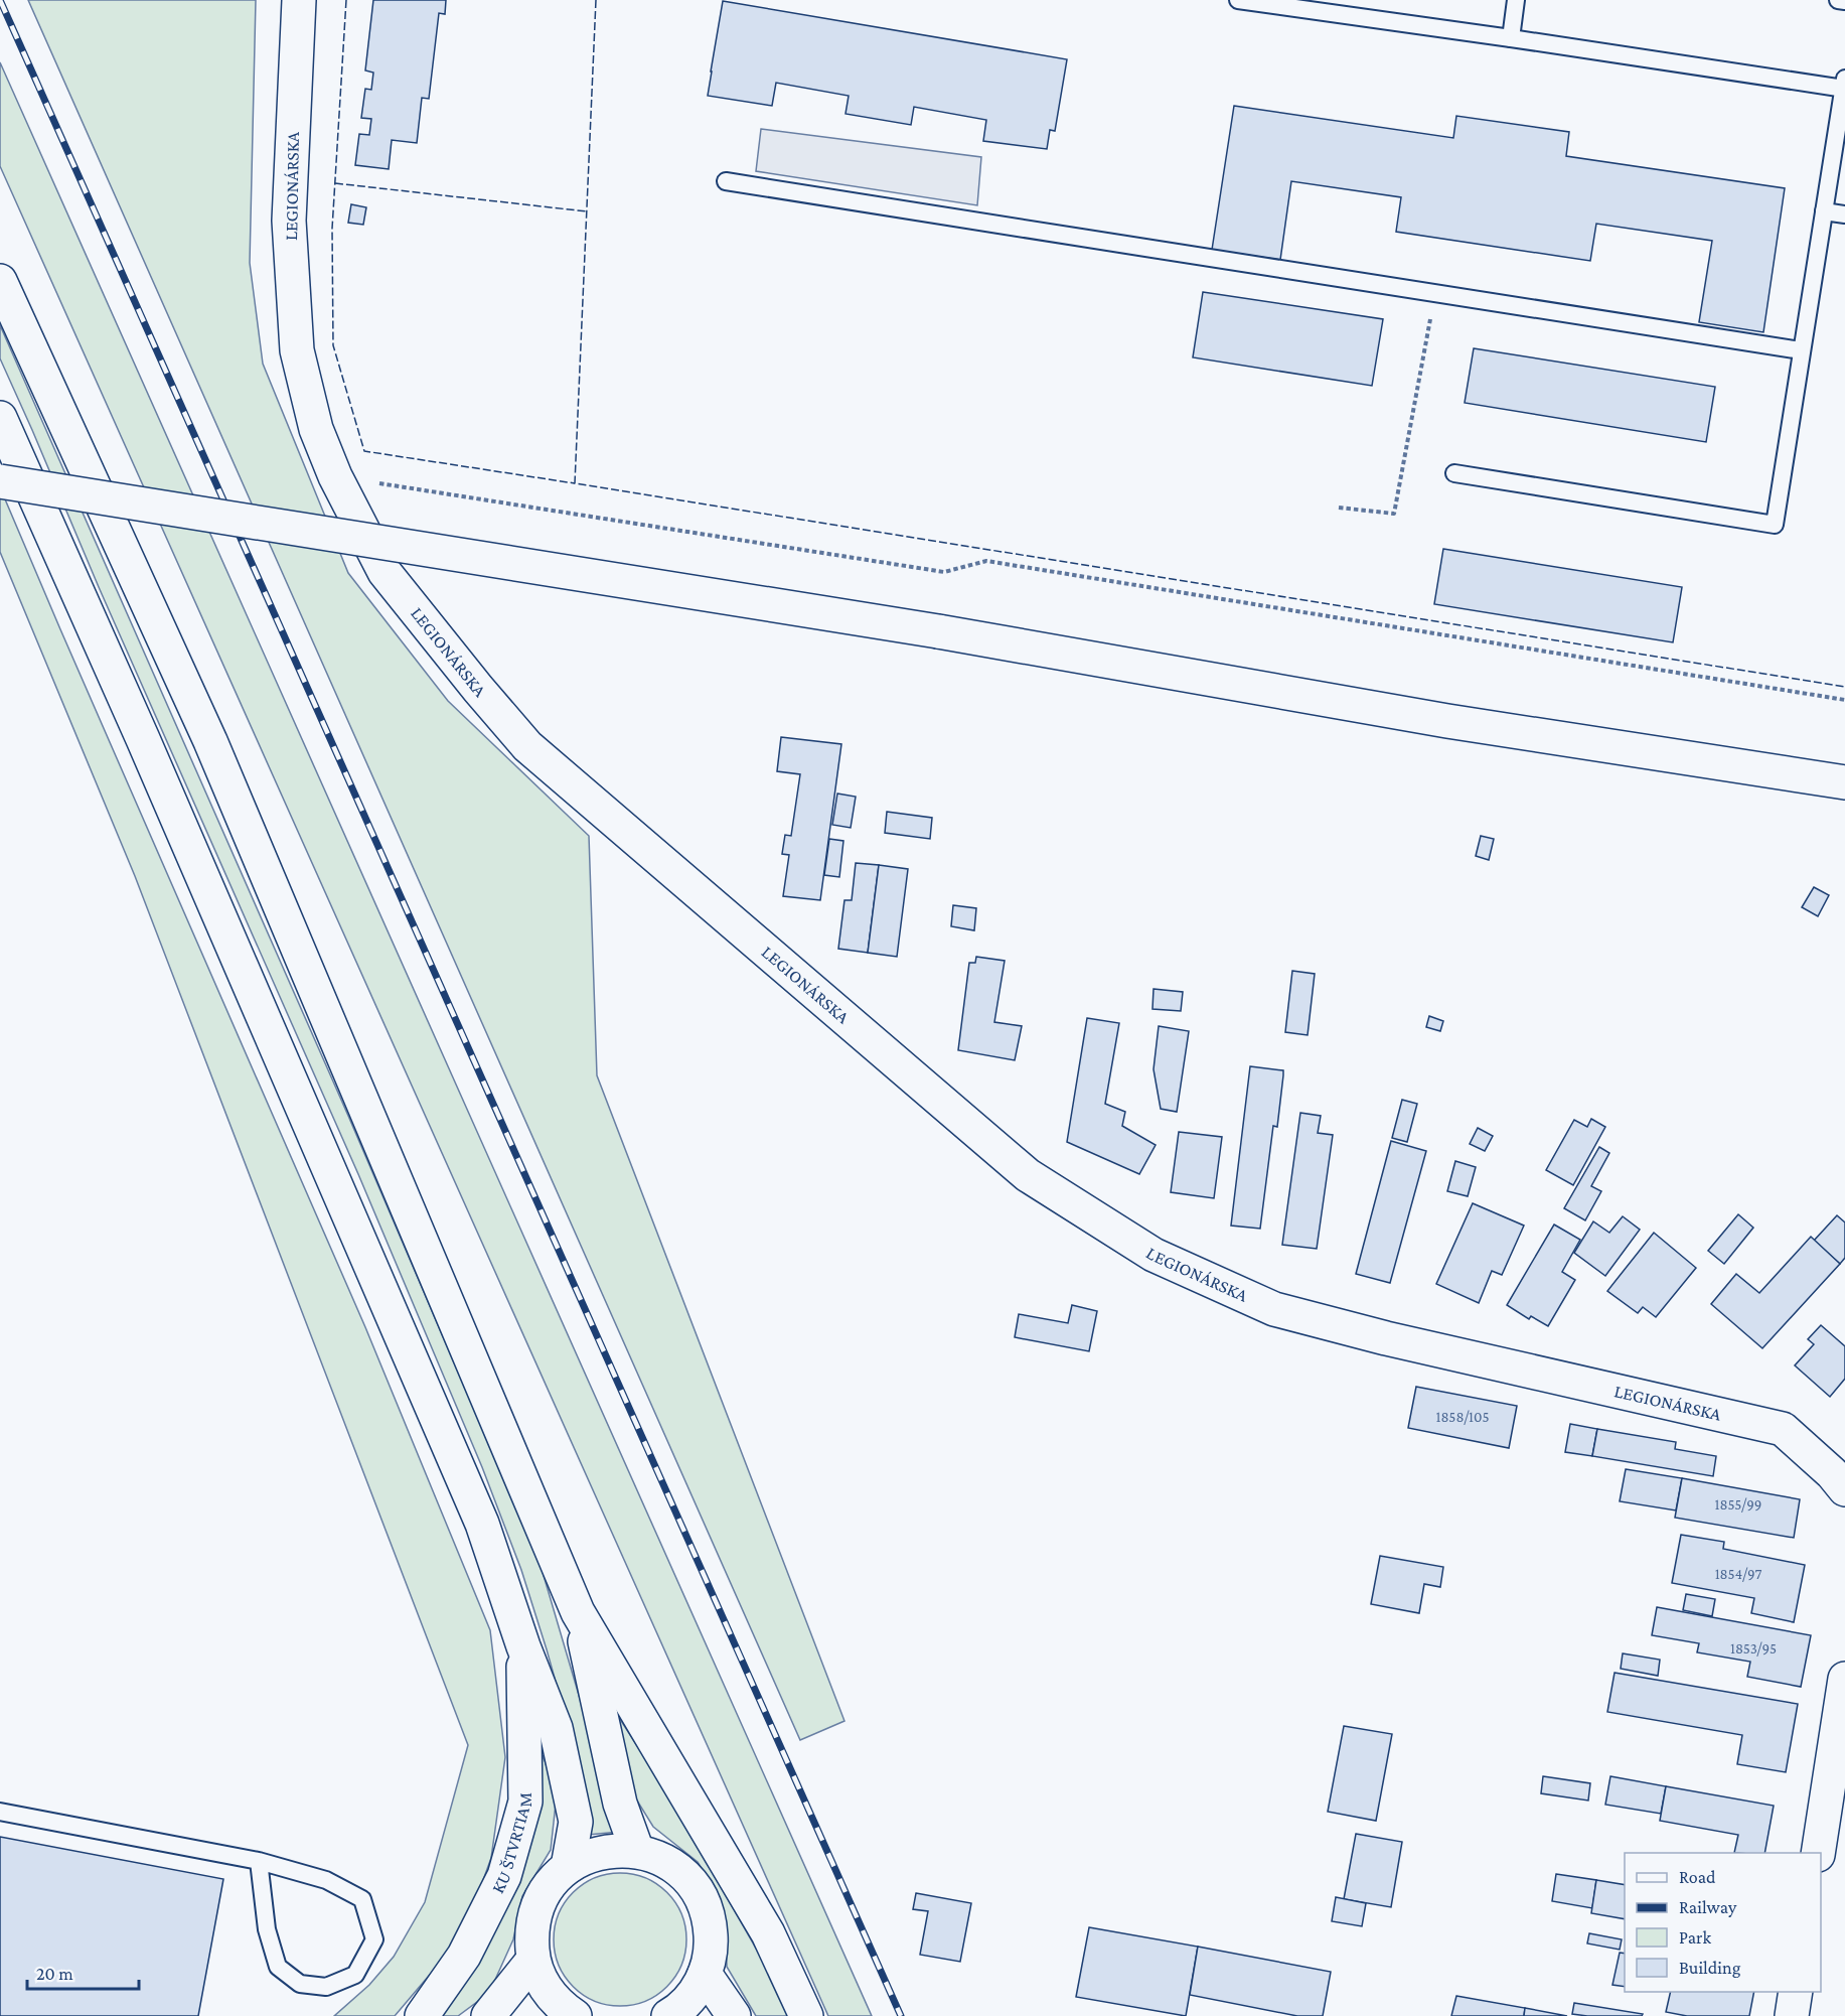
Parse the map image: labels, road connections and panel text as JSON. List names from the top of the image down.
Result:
{
  "streets": {
    "main road": ["LEGIONÁRSKA", "KU ŠTVRTIAM"]
  },
  "house_numbers": [
    "1858/105",
    "1855/99",
    "1854/97",
    "1853/95"
  ],
  "legend": [
    "Road",
    "Railway",
    "Park",
    "Building"
  ],
  "scale_bar": "20 m"
}
